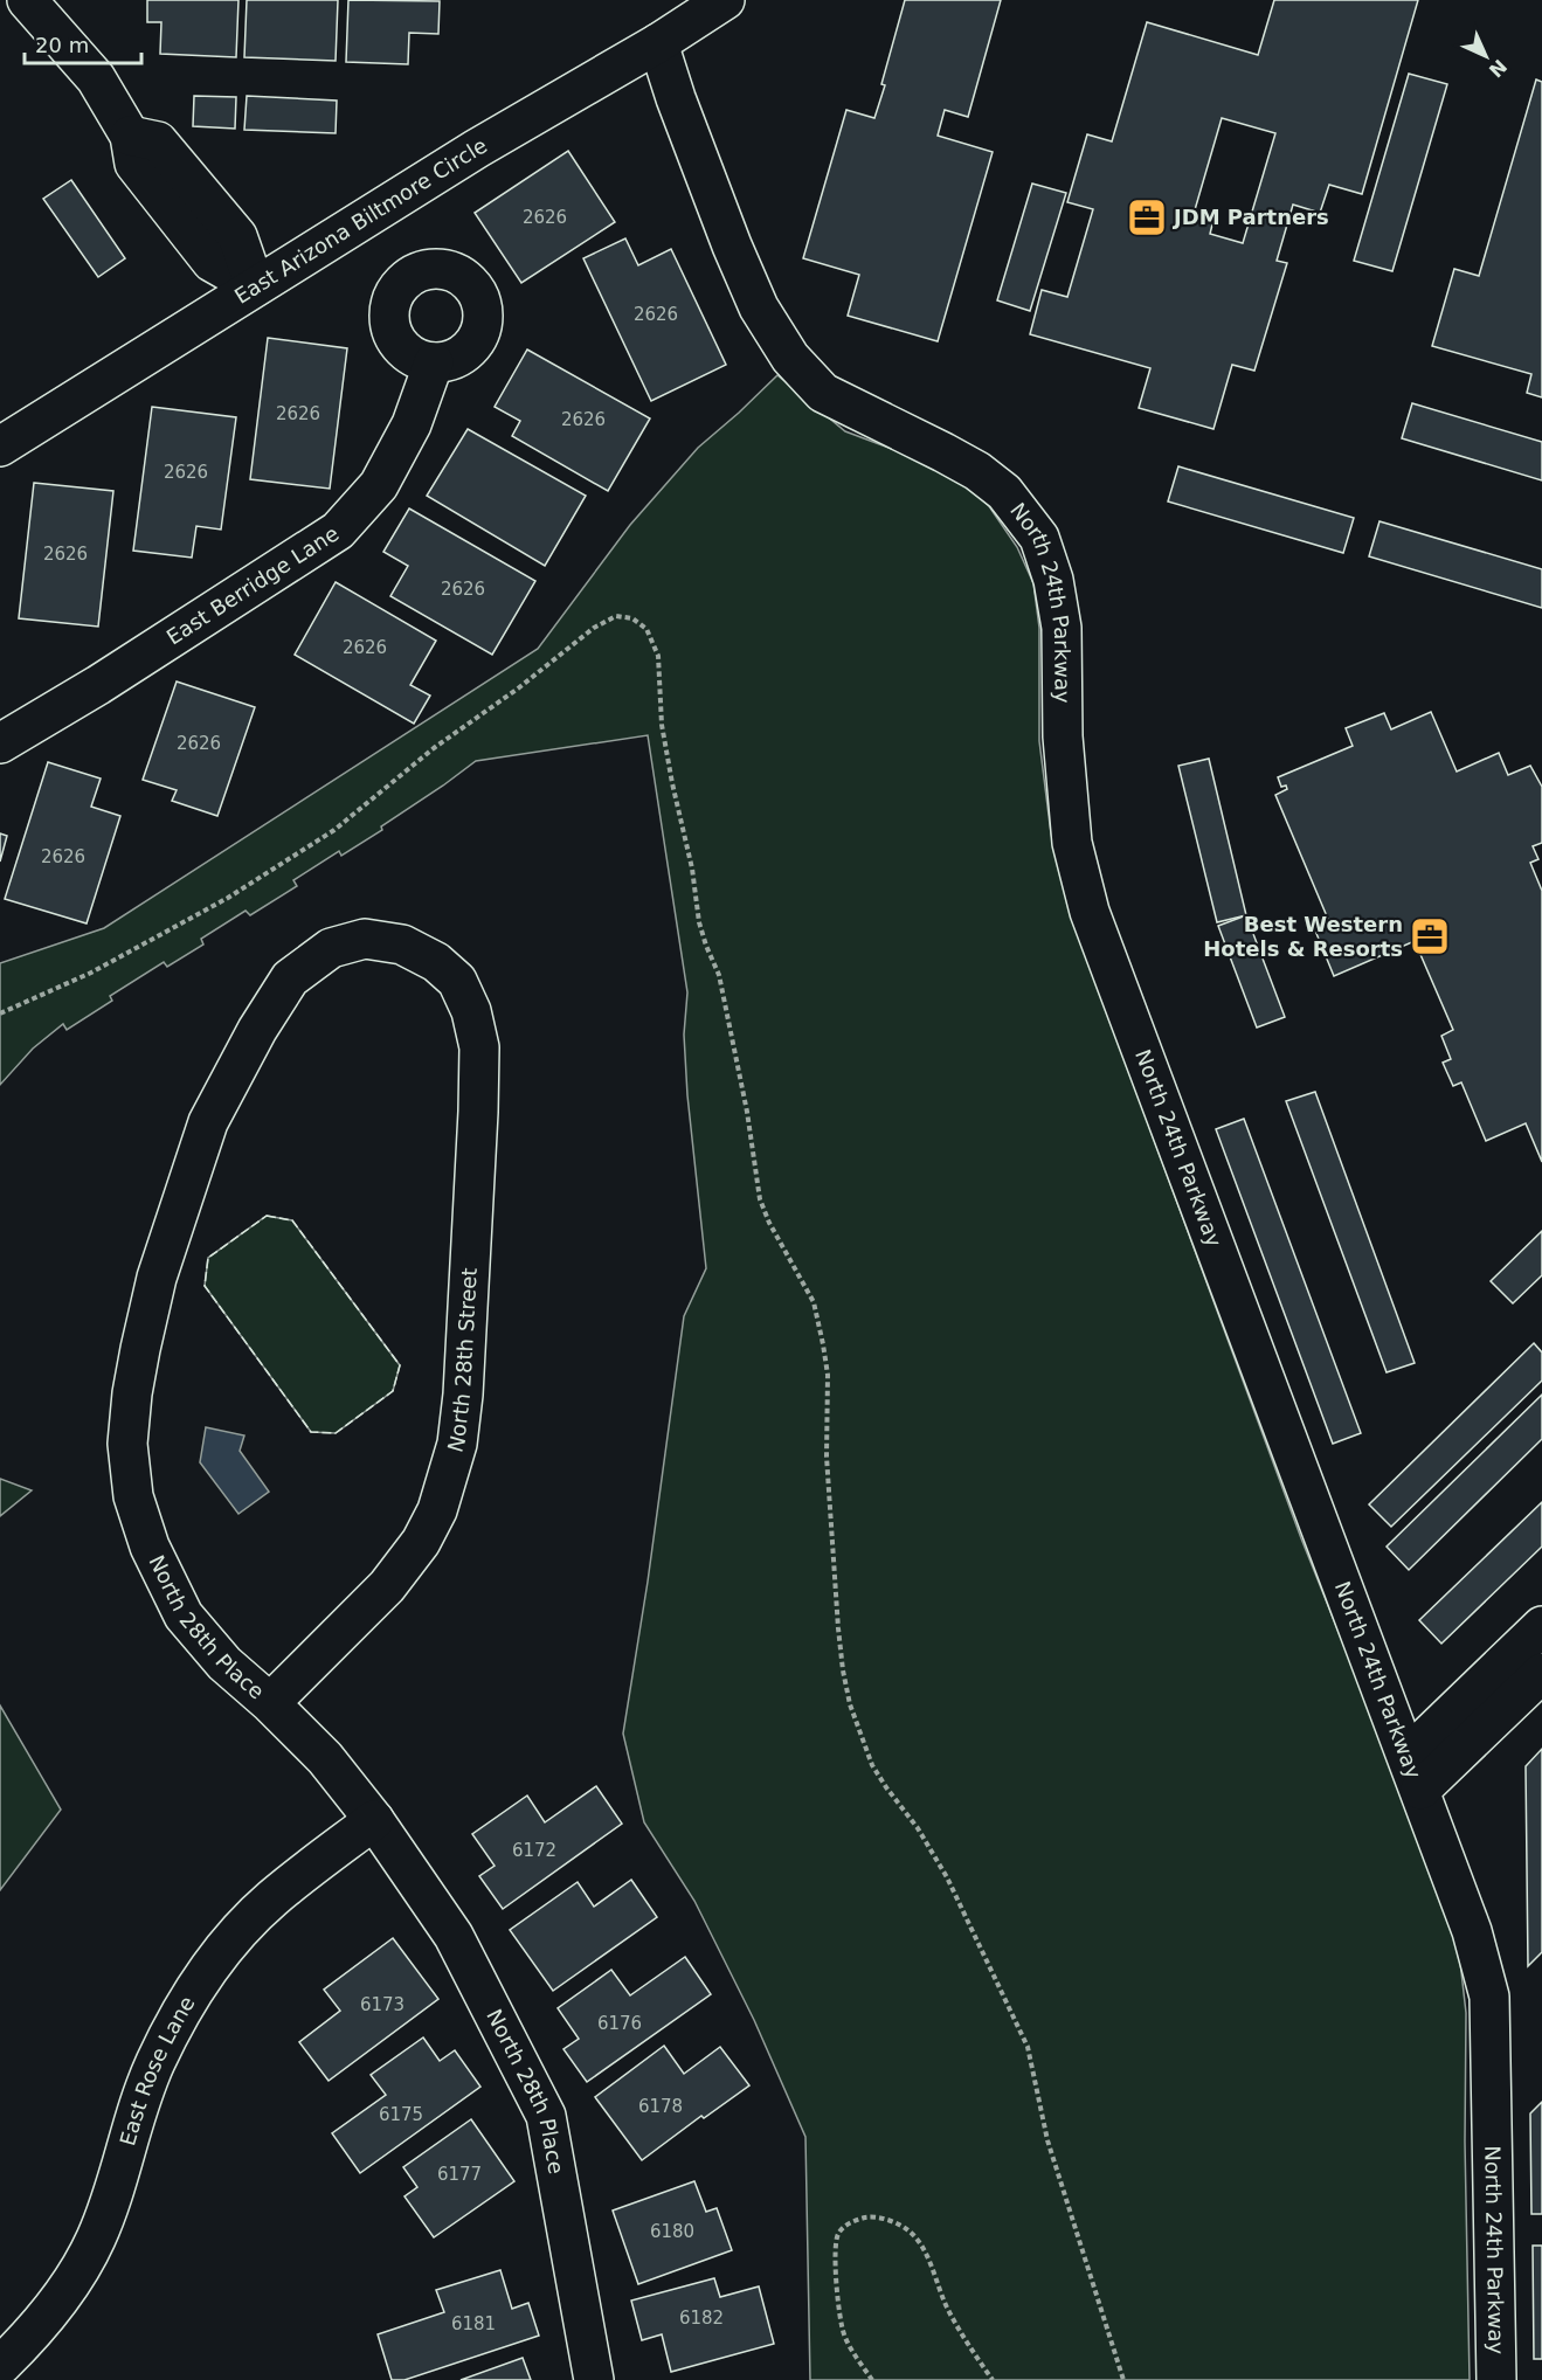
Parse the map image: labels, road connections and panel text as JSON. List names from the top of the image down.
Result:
{
  "streets": {
    "street": [
      "East Arizona Biltmore Circle",
      "East Berridge Lane",
      "North 24th Parkway",
      "North 28th Street",
      "North 28th Place",
      "East Rose Lane"
    ]
  },
  "crossings": [
    ["East Arizona Biltmore Circle", "North 24th Parkway"],
    ["North 28th Street", "North 28th Place"],
    ["North 28th Place", "East Rose Lane"]
  ],
  "places": {
    "office": ["JDM Partners", "Best Western Hotels & Resorts"]
  },
  "house_numbers": [
    "2626",
    "2626",
    "2626",
    "2626",
    "2626",
    "2626",
    "2626",
    "2626",
    "2626",
    "2626",
    "6172",
    "6173",
    "6176",
    "6178",
    "6175",
    "6177",
    "6180",
    "6182",
    "6181"
  ],
  "scale_bar": "20 m",
  "north": "bottom right"
}
